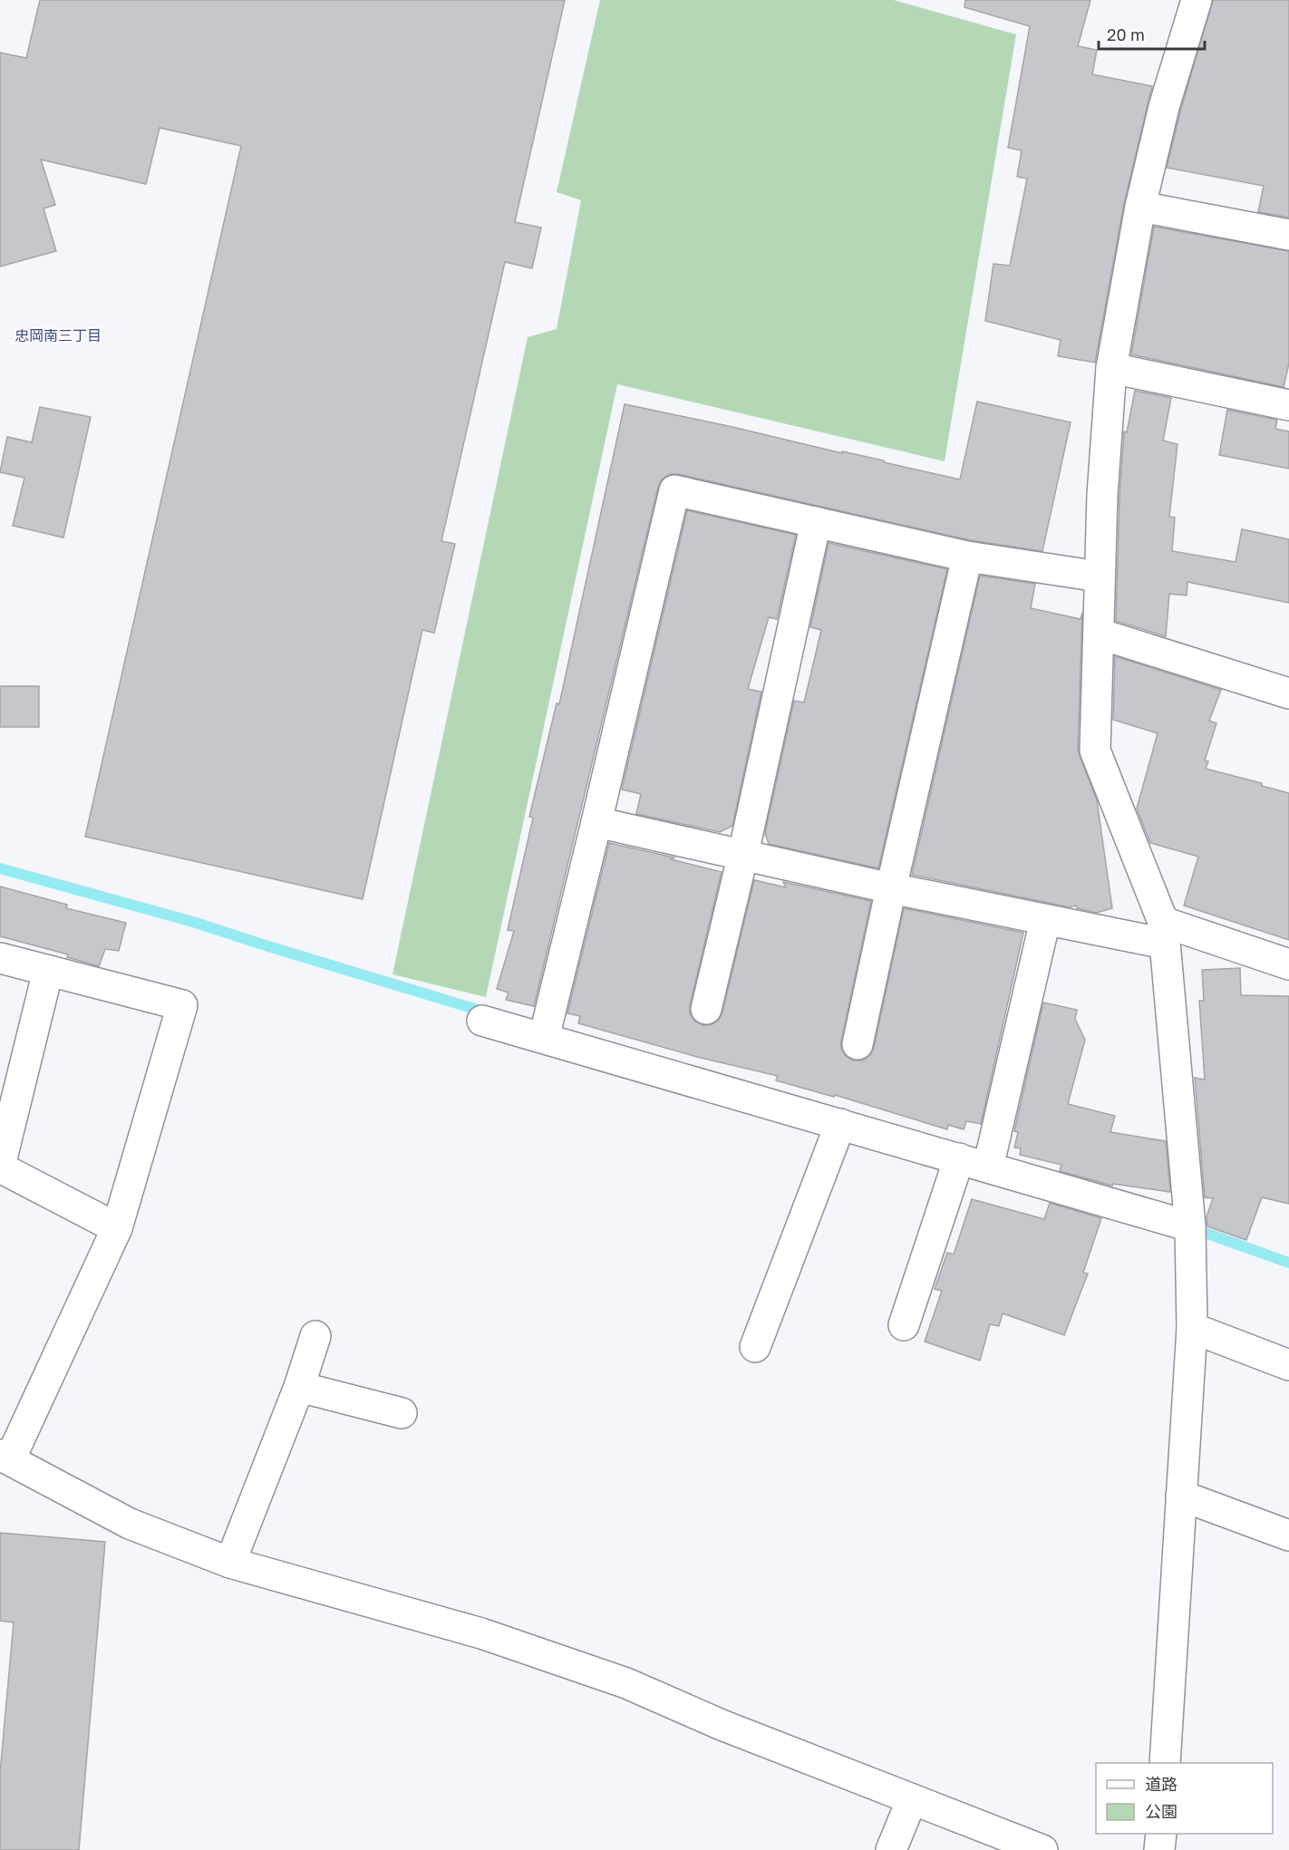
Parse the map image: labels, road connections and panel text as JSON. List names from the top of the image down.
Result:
{
  "districts": ["忠岡南三丁目"],
  "legend": ["道路", "公園"],
  "scale_bar": "20 m"
}
